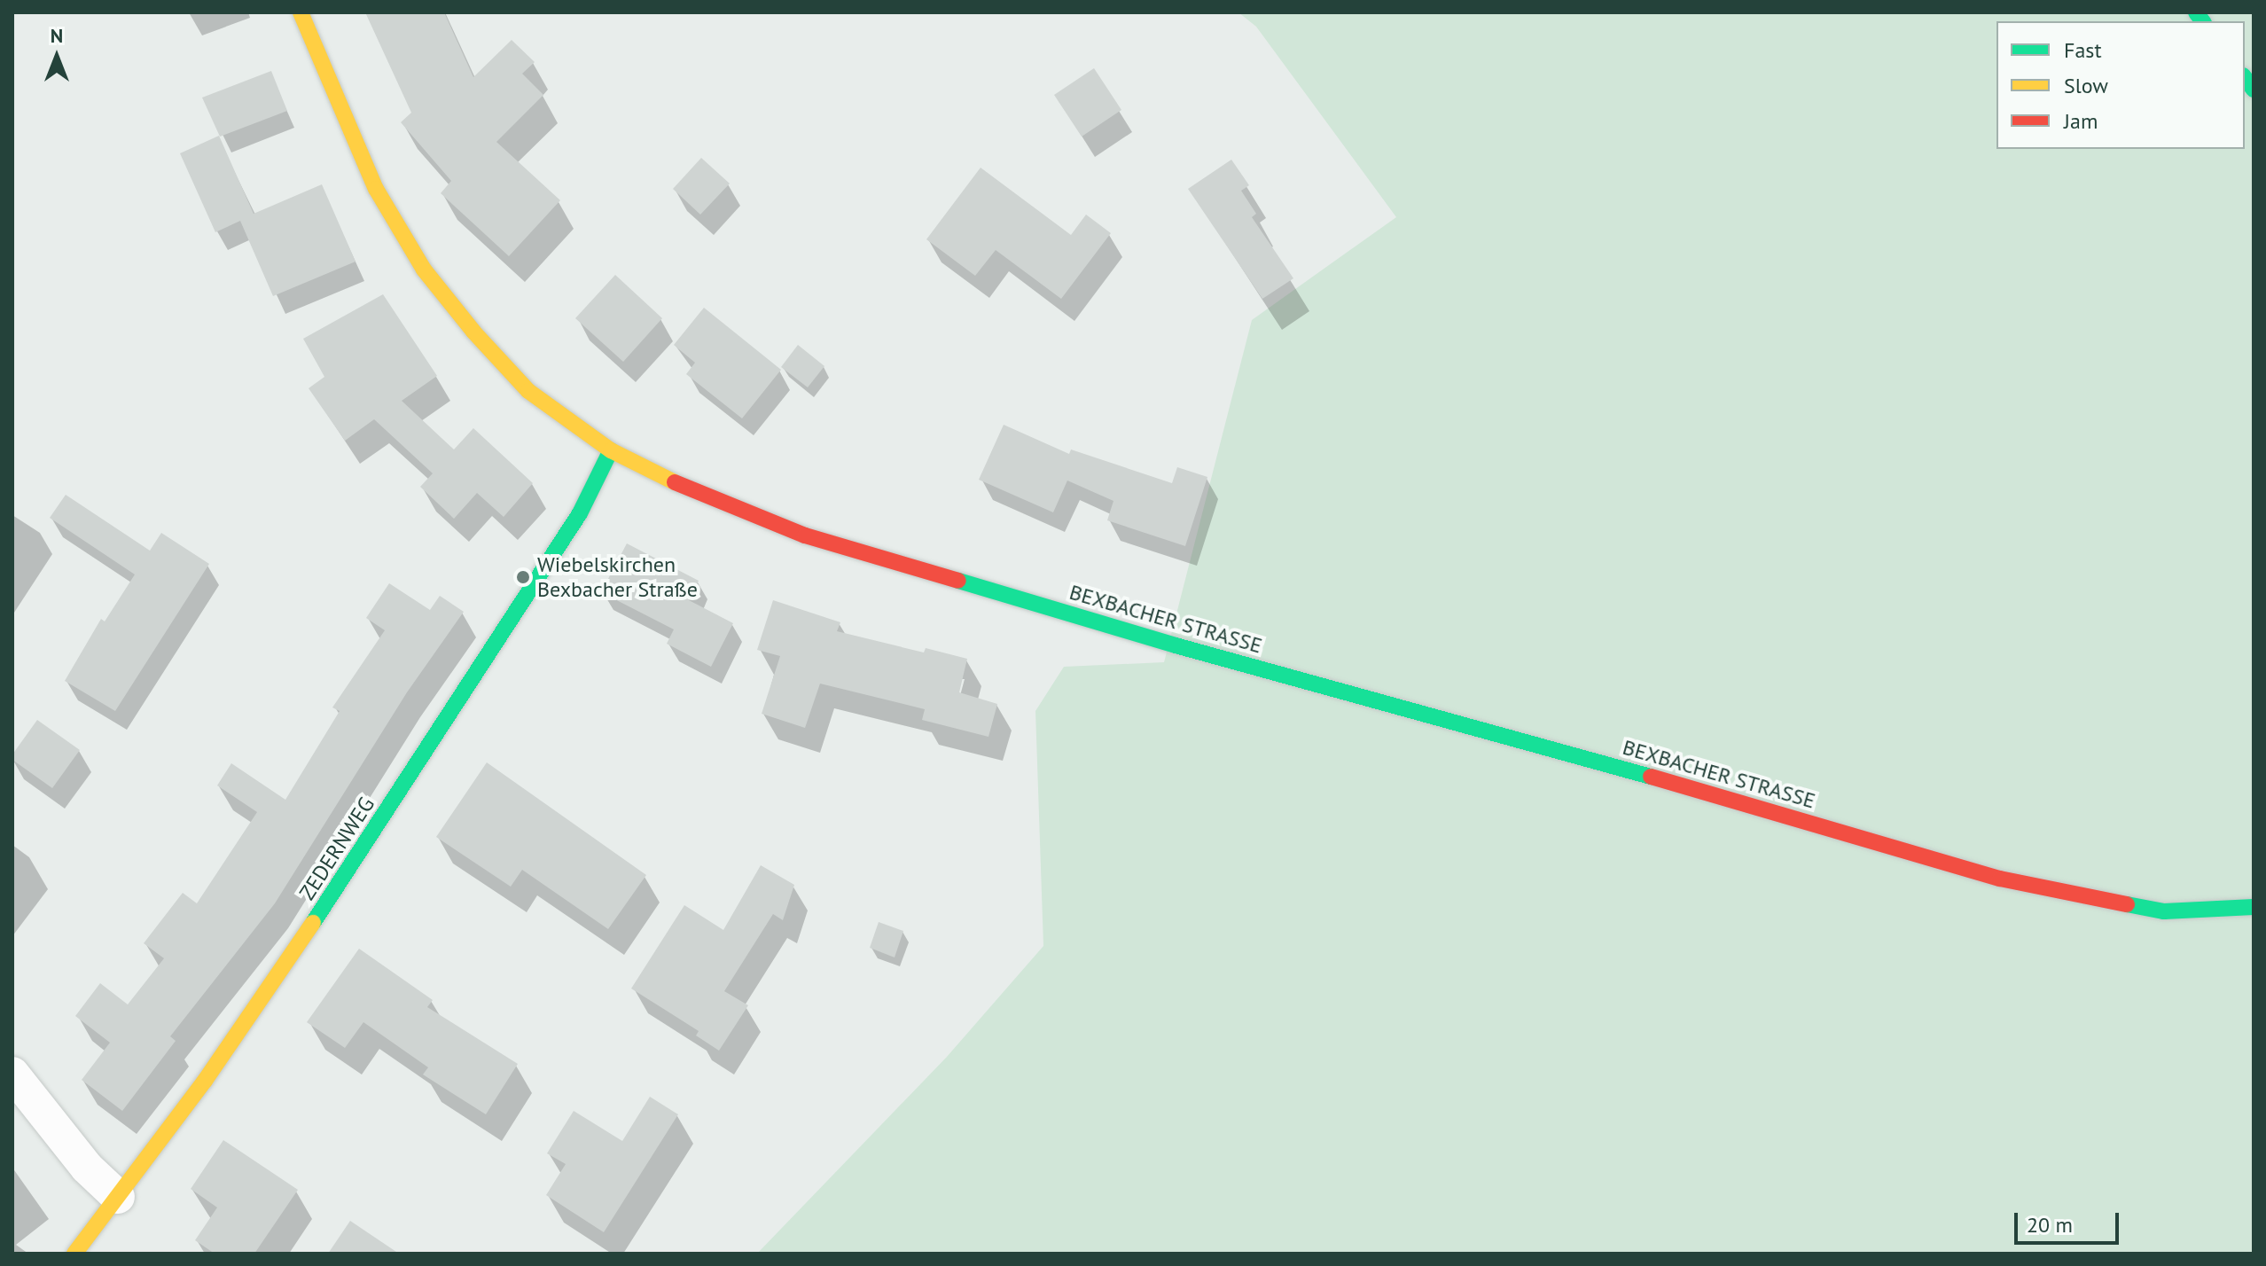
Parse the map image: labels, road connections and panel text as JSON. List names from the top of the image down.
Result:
{
  "streets": {
    "street": ["BEXBACHER STRASSE", "ZEDERNWEG"]
  },
  "crossings": [
    ["BEXBACHER STRASSE", "ZEDERNWEG"]
  ],
  "places": ["Wiebelskirchen Bexbacher Straße"],
  "legend": ["Fast", "Slow", "Jam"],
  "scale_bar": "20 m",
  "north": "top"
}
